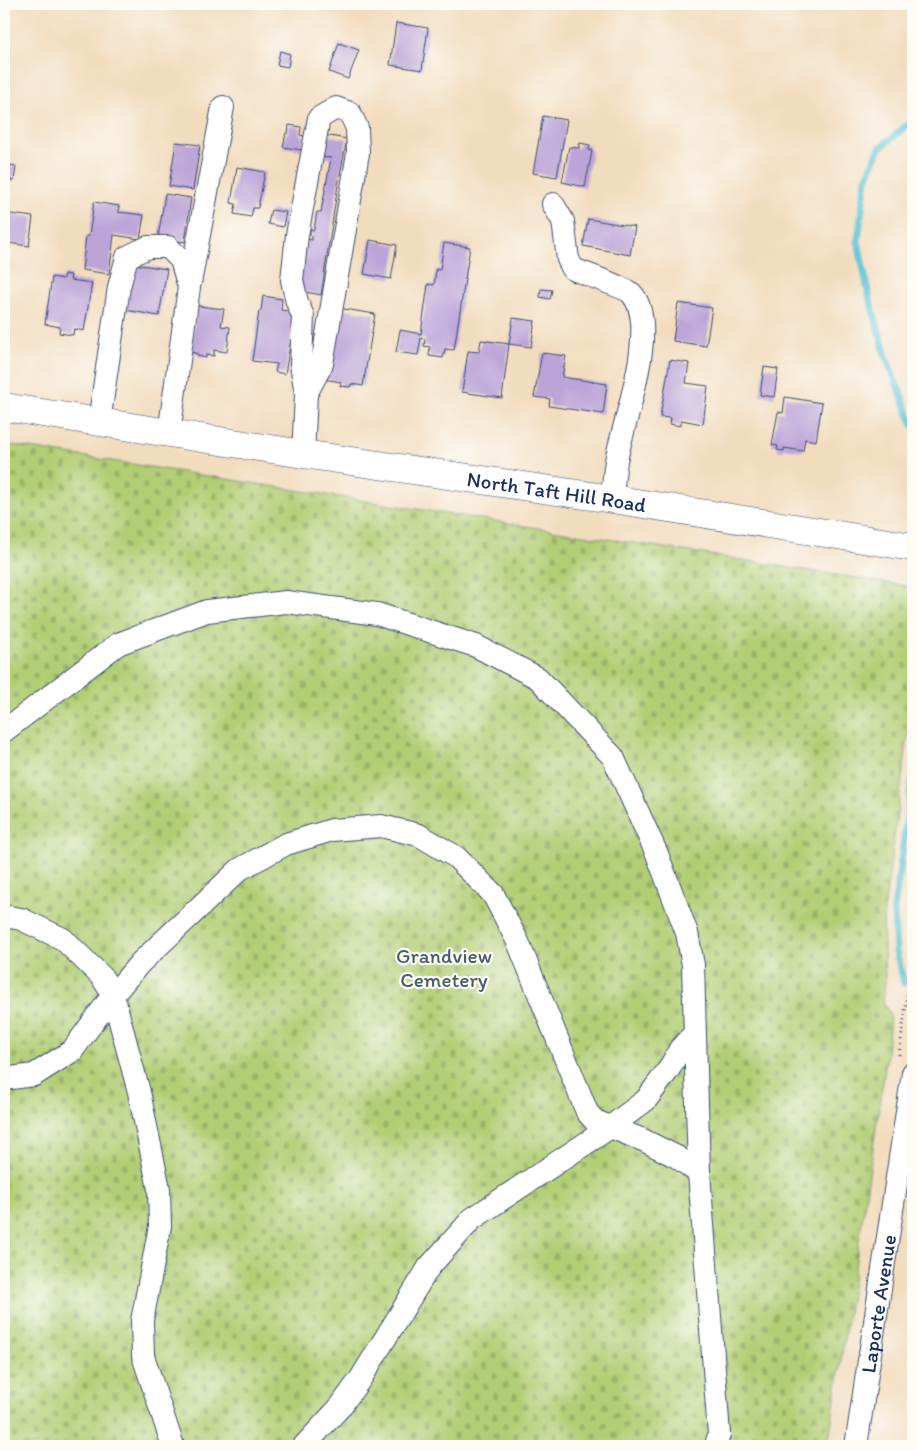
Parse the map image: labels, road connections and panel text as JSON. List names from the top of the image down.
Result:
{
  "streets": {
    "main road": ["North Taft Hill Road"],
    "street": ["Laporte Avenue"]
  },
  "parks": ["Grandview Cemetery"]
}
